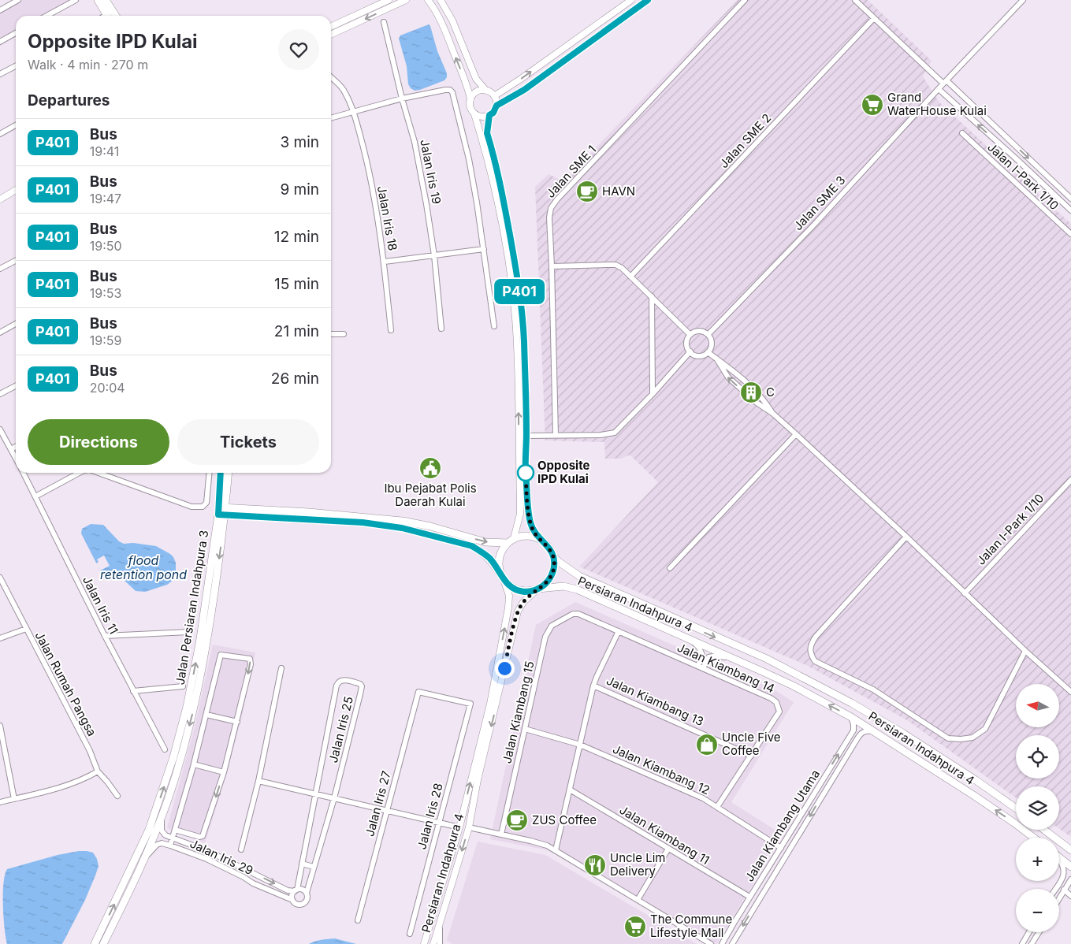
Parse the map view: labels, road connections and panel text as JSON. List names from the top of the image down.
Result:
{
  "streets": {
    "main road": ["Persiaran Indahpura 4", "Jalan Persiaran Indahpura 3"],
    "street": [
      "Jalan SME 2",
      "Jalan Iris 19",
      "Jalan SME 1",
      "Jalan I-Park 1/10",
      "Jalan SME 3",
      "Jalan Iris 18",
      "Jalan Iris 11",
      "Jalan Kiambang 14",
      "Jalan Rumah Pangsa",
      "Jalan Kiambang 13",
      "Jalan Kiambang 15",
      "Jalan Iris 25",
      "Jalan Kiambang 12",
      "Jalan Iris 27",
      "Jalan Iris 28",
      "Jalan Kiambang Utama",
      "Jalan Kiambang 11",
      "Jalan Iris 29"
    ]
  },
  "crossings": [
    ["Persiaran Indahpura 4", "Jalan Kiambang Utama"],
    ["Jalan Persiaran Indahpura 3", "Jalan Iris 29"],
    ["Jalan Kiambang 14", "Jalan Kiambang 13"],
    ["Jalan Kiambang 14", "Jalan Kiambang 15"],
    ["Jalan Kiambang 14", "Jalan Kiambang 12"],
    ["Jalan Kiambang 15", "Jalan Kiambang 12"],
    ["Jalan Iris 25", "Jalan Iris 29"],
    ["Jalan Kiambang 12", "Jalan Kiambang Utama"],
    ["Jalan Iris 27", "Jalan Iris 28"],
    ["Jalan Kiambang Utama", "Jalan Kiambang 11"]
  ],
  "water": ["flood retention pond"],
  "places": {
    "supermarket": ["Grand WaterHouse Kulai", "The Commune Lifestyle Mall"],
    "cafe": ["HAVN", "ZUS Coffee"],
    "building": ["C"],
    "public building": ["Ibu Pejabat Polis Daerah Kulai"],
    "other": ["Opposite IPD Kulai"],
    "shop": ["Uncle Five Coffee"],
    "restaurant": ["Uncle Lim Delivery"]
  },
  "lines": ["bus line P401"],
  "north": "left",
  "page": {
    "on_map": "P401",
    "heading": [
      ["Opposite IPD Kulai", "Walk · 4 min · 270 m"],
      "Departures"
    ],
    "list": [
      {
        "mark": "P401",
        "name": "Bus",
        "note": "19:41",
        "value": "3 min"
      },
      {
        "mark": "P401",
        "name": "Bus",
        "note": "19:47",
        "value": "9 min"
      },
      {
        "mark": "P401",
        "name": "Bus",
        "note": "19:50",
        "value": "12 min"
      },
      {
        "mark": "P401",
        "name": "Bus",
        "note": "19:53",
        "value": "15 min"
      },
      {
        "mark": "P401",
        "name": "Bus",
        "note": "19:59",
        "value": "21 min"
      },
      {
        "mark": "P401",
        "name": "Bus",
        "note": "20:04",
        "value": "26 min"
      }
    ],
    "buttons": ["Directions", "Tickets"],
    "map_buttons": ["+", "−"]
  }
}
